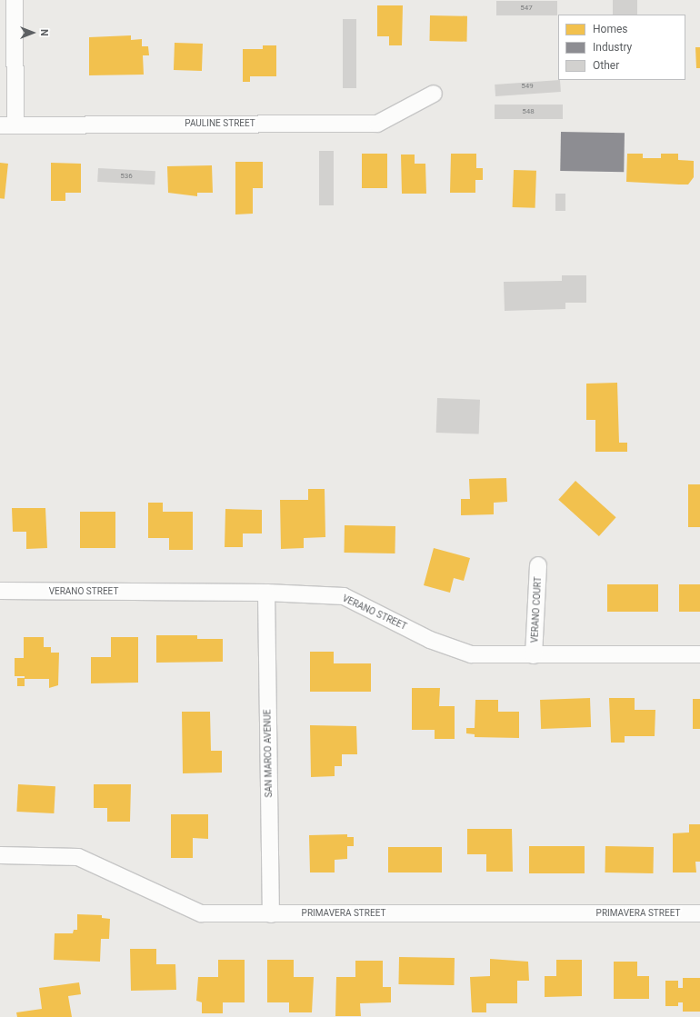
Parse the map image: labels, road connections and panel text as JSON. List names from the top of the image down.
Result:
{
  "streets": {
    "street": [
      "PAULINE STREET",
      "VERANO STREET",
      "VERANO COURT",
      "SAN MARCO AVENUE",
      "PRIMAVERA STREET"
    ]
  },
  "crossings": [
    ["VERANO STREET", "VERANO COURT"],
    ["VERANO STREET", "SAN MARCO AVENUE"],
    ["SAN MARCO AVENUE", "PRIMAVERA STREET"]
  ],
  "house_numbers": [
    "547",
    "549",
    "548",
    "536"
  ],
  "legend": ["Homes", "Industry", "Other"],
  "north": "right"
}
